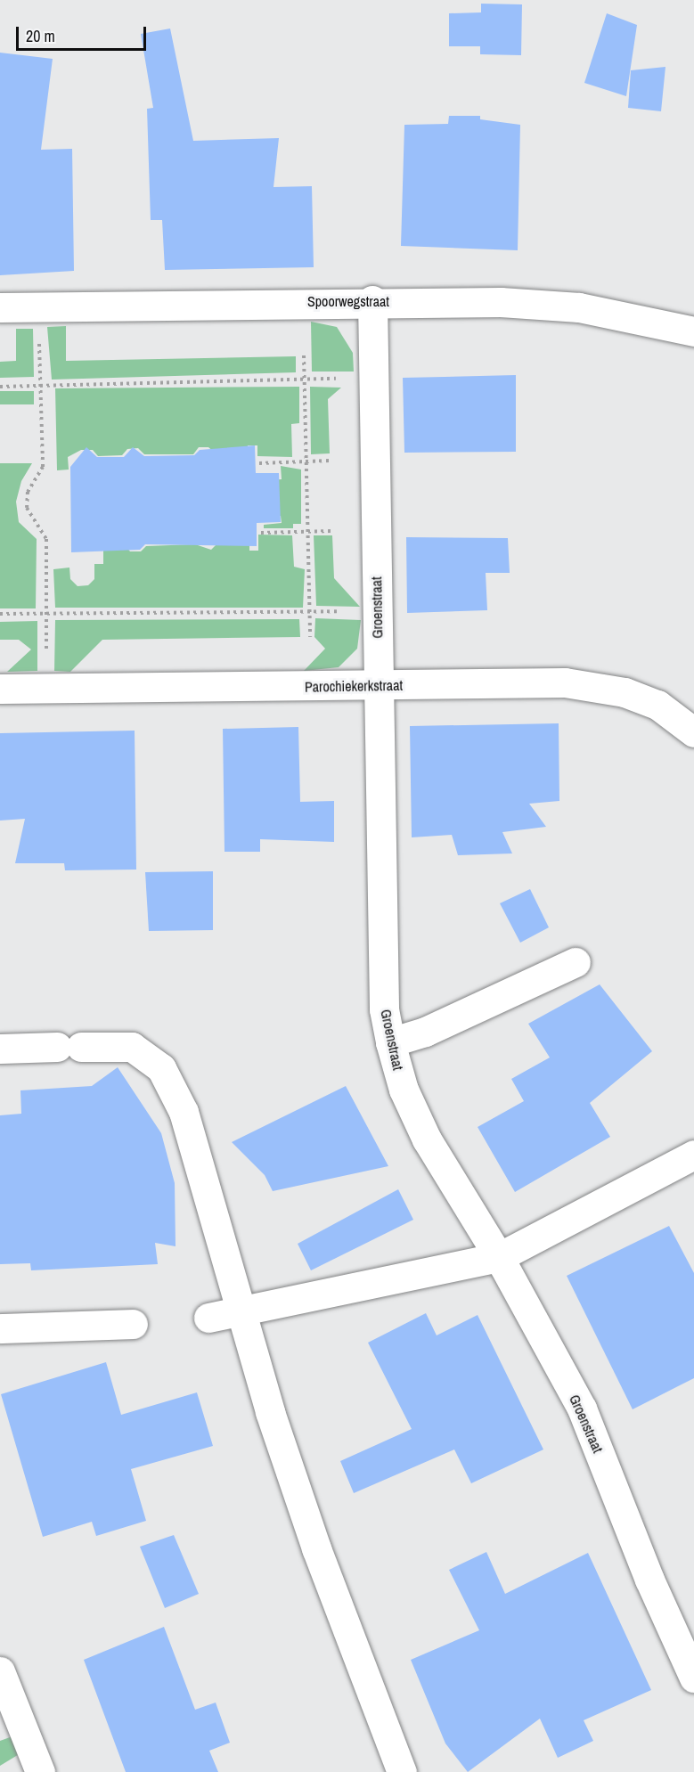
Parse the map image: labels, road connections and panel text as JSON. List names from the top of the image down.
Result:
{
  "streets": {
    "street": ["Spoorwegstraat", "Groenstraat", "Parochiekerkstraat"]
  },
  "crossings": [
    ["Spoorwegstraat", "Groenstraat"],
    ["Groenstraat", "Parochiekerkstraat"]
  ],
  "scale_bar": "20 m"
}
